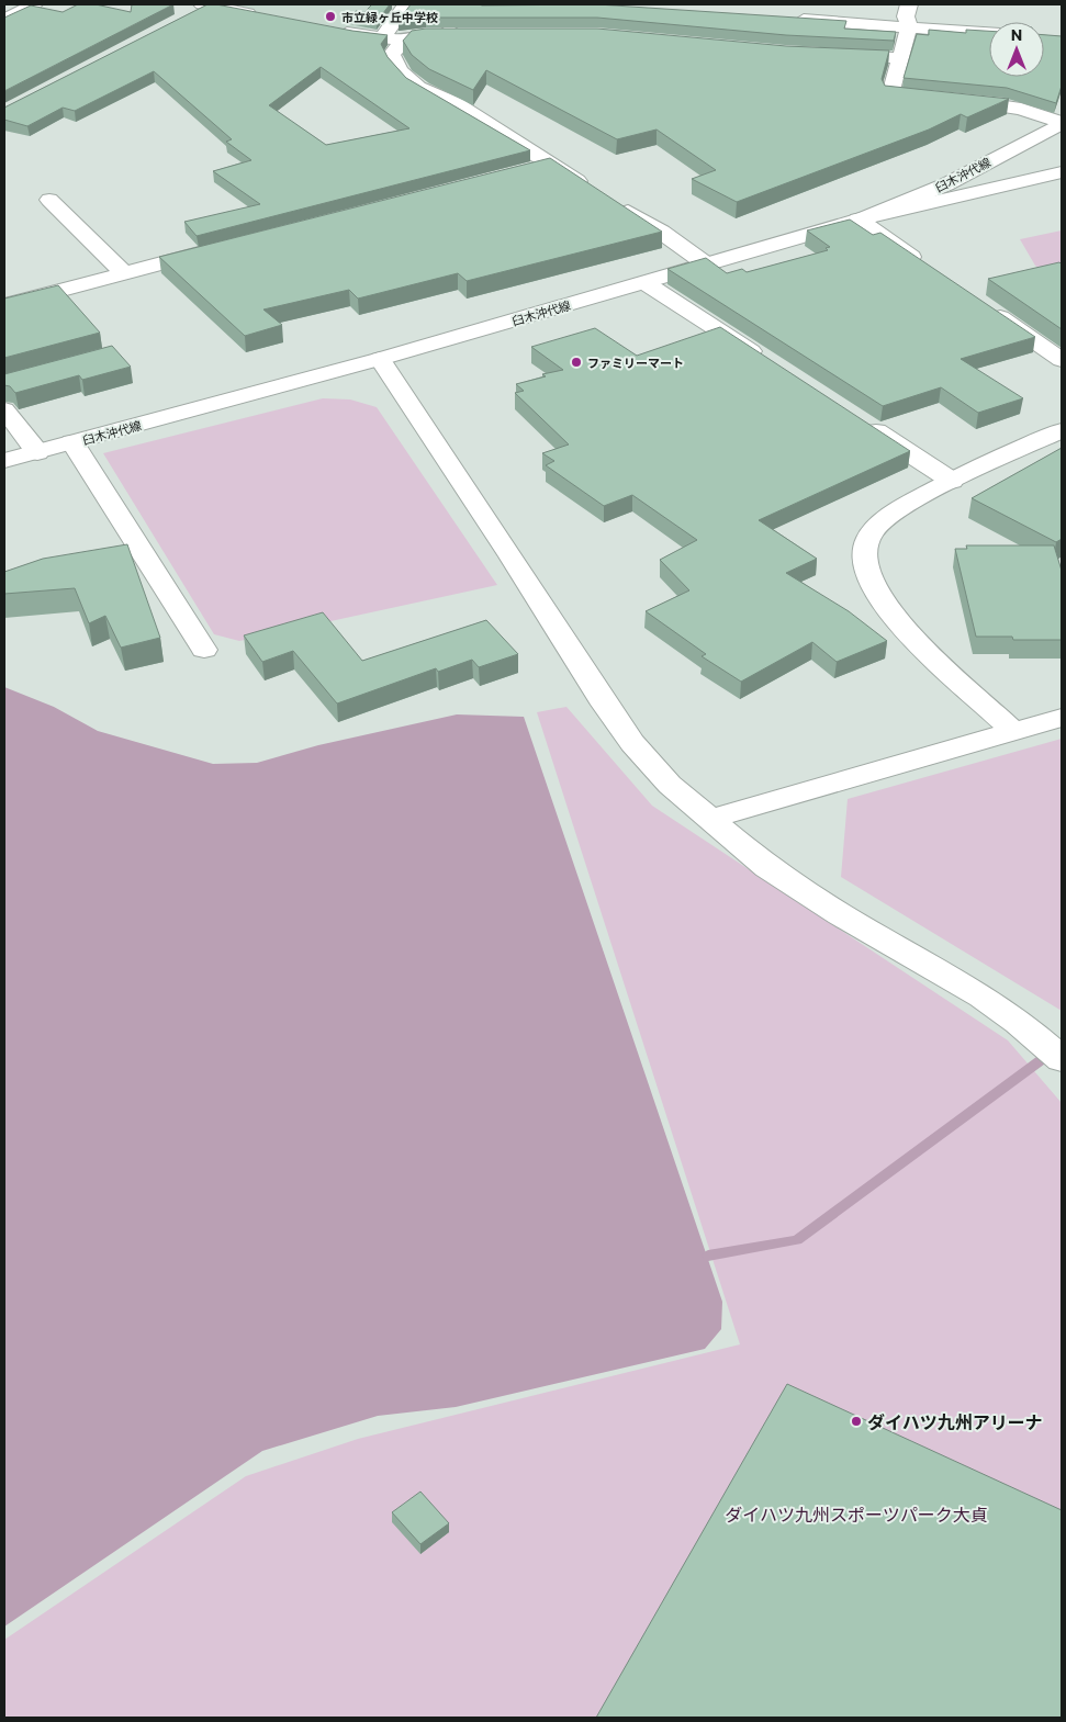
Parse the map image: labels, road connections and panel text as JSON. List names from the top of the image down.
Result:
{
  "streets": {
    "street": ["臼木沖代線"]
  },
  "parks": ["ダイハツ九州スポーツパーク大貞"],
  "places": ["市立緑ヶ丘中学校", "ファミリーマート", "ダイハツ九州アリーナ"],
  "north": "top"
}
